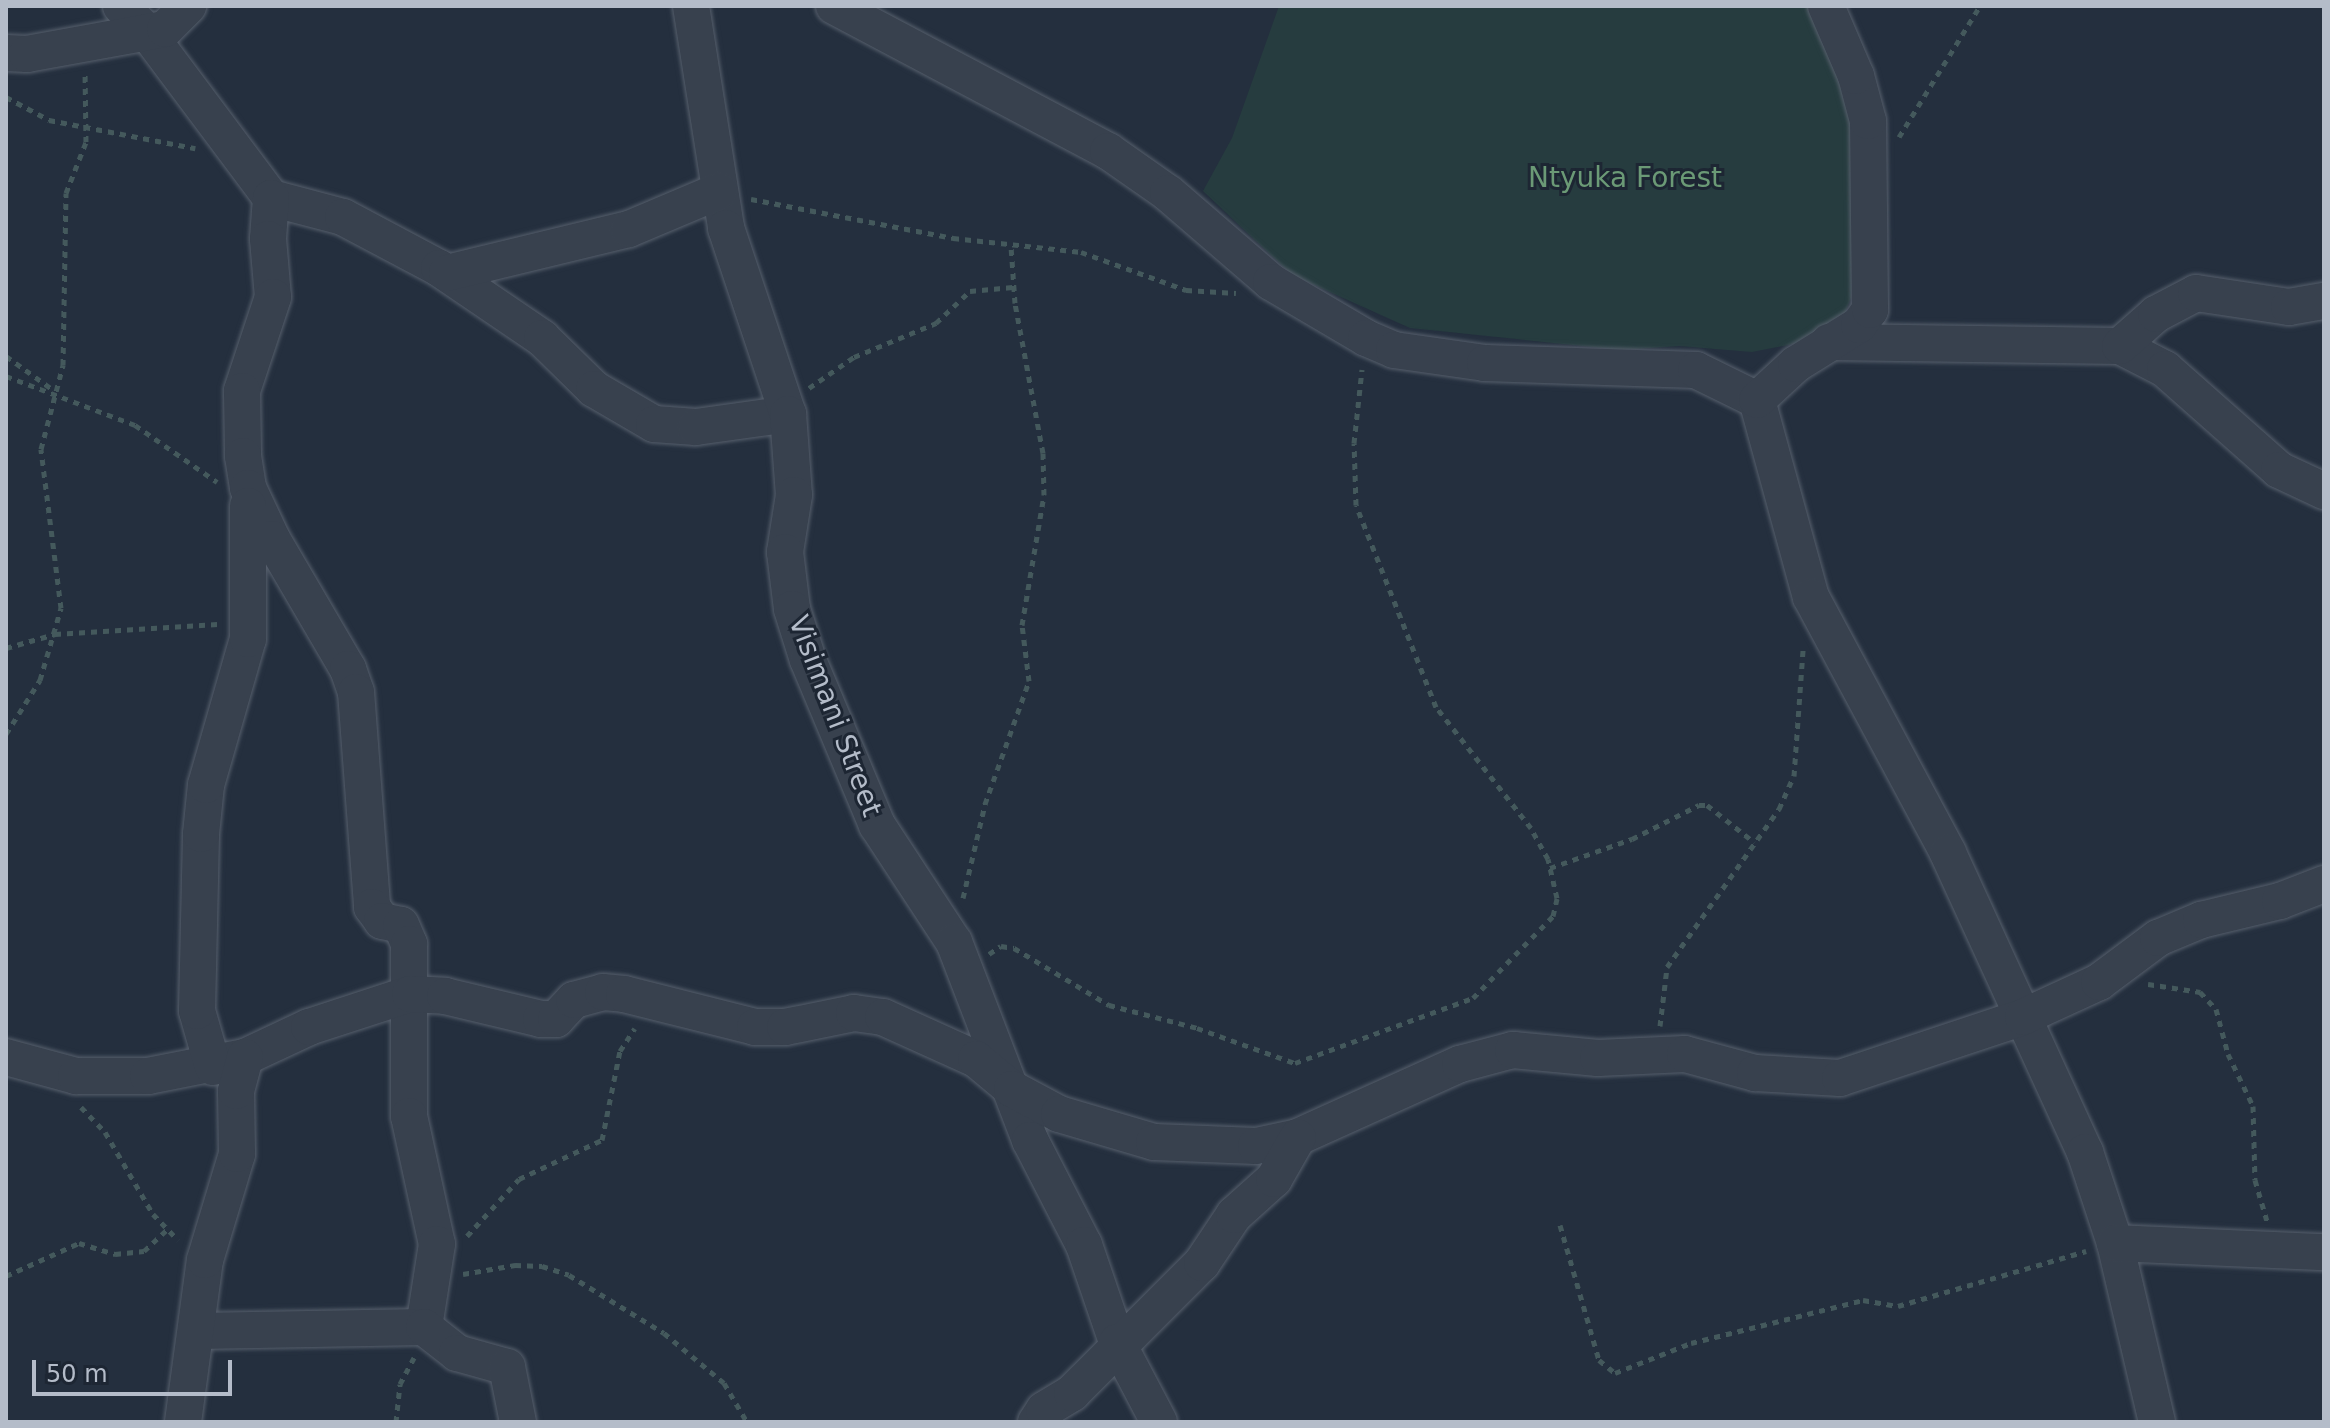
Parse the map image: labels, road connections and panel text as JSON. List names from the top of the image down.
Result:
{
  "streets": {
    "street": ["Visimani Street"]
  },
  "parks": ["Ntyuka Forest"],
  "scale_bar": "50 m"
}
